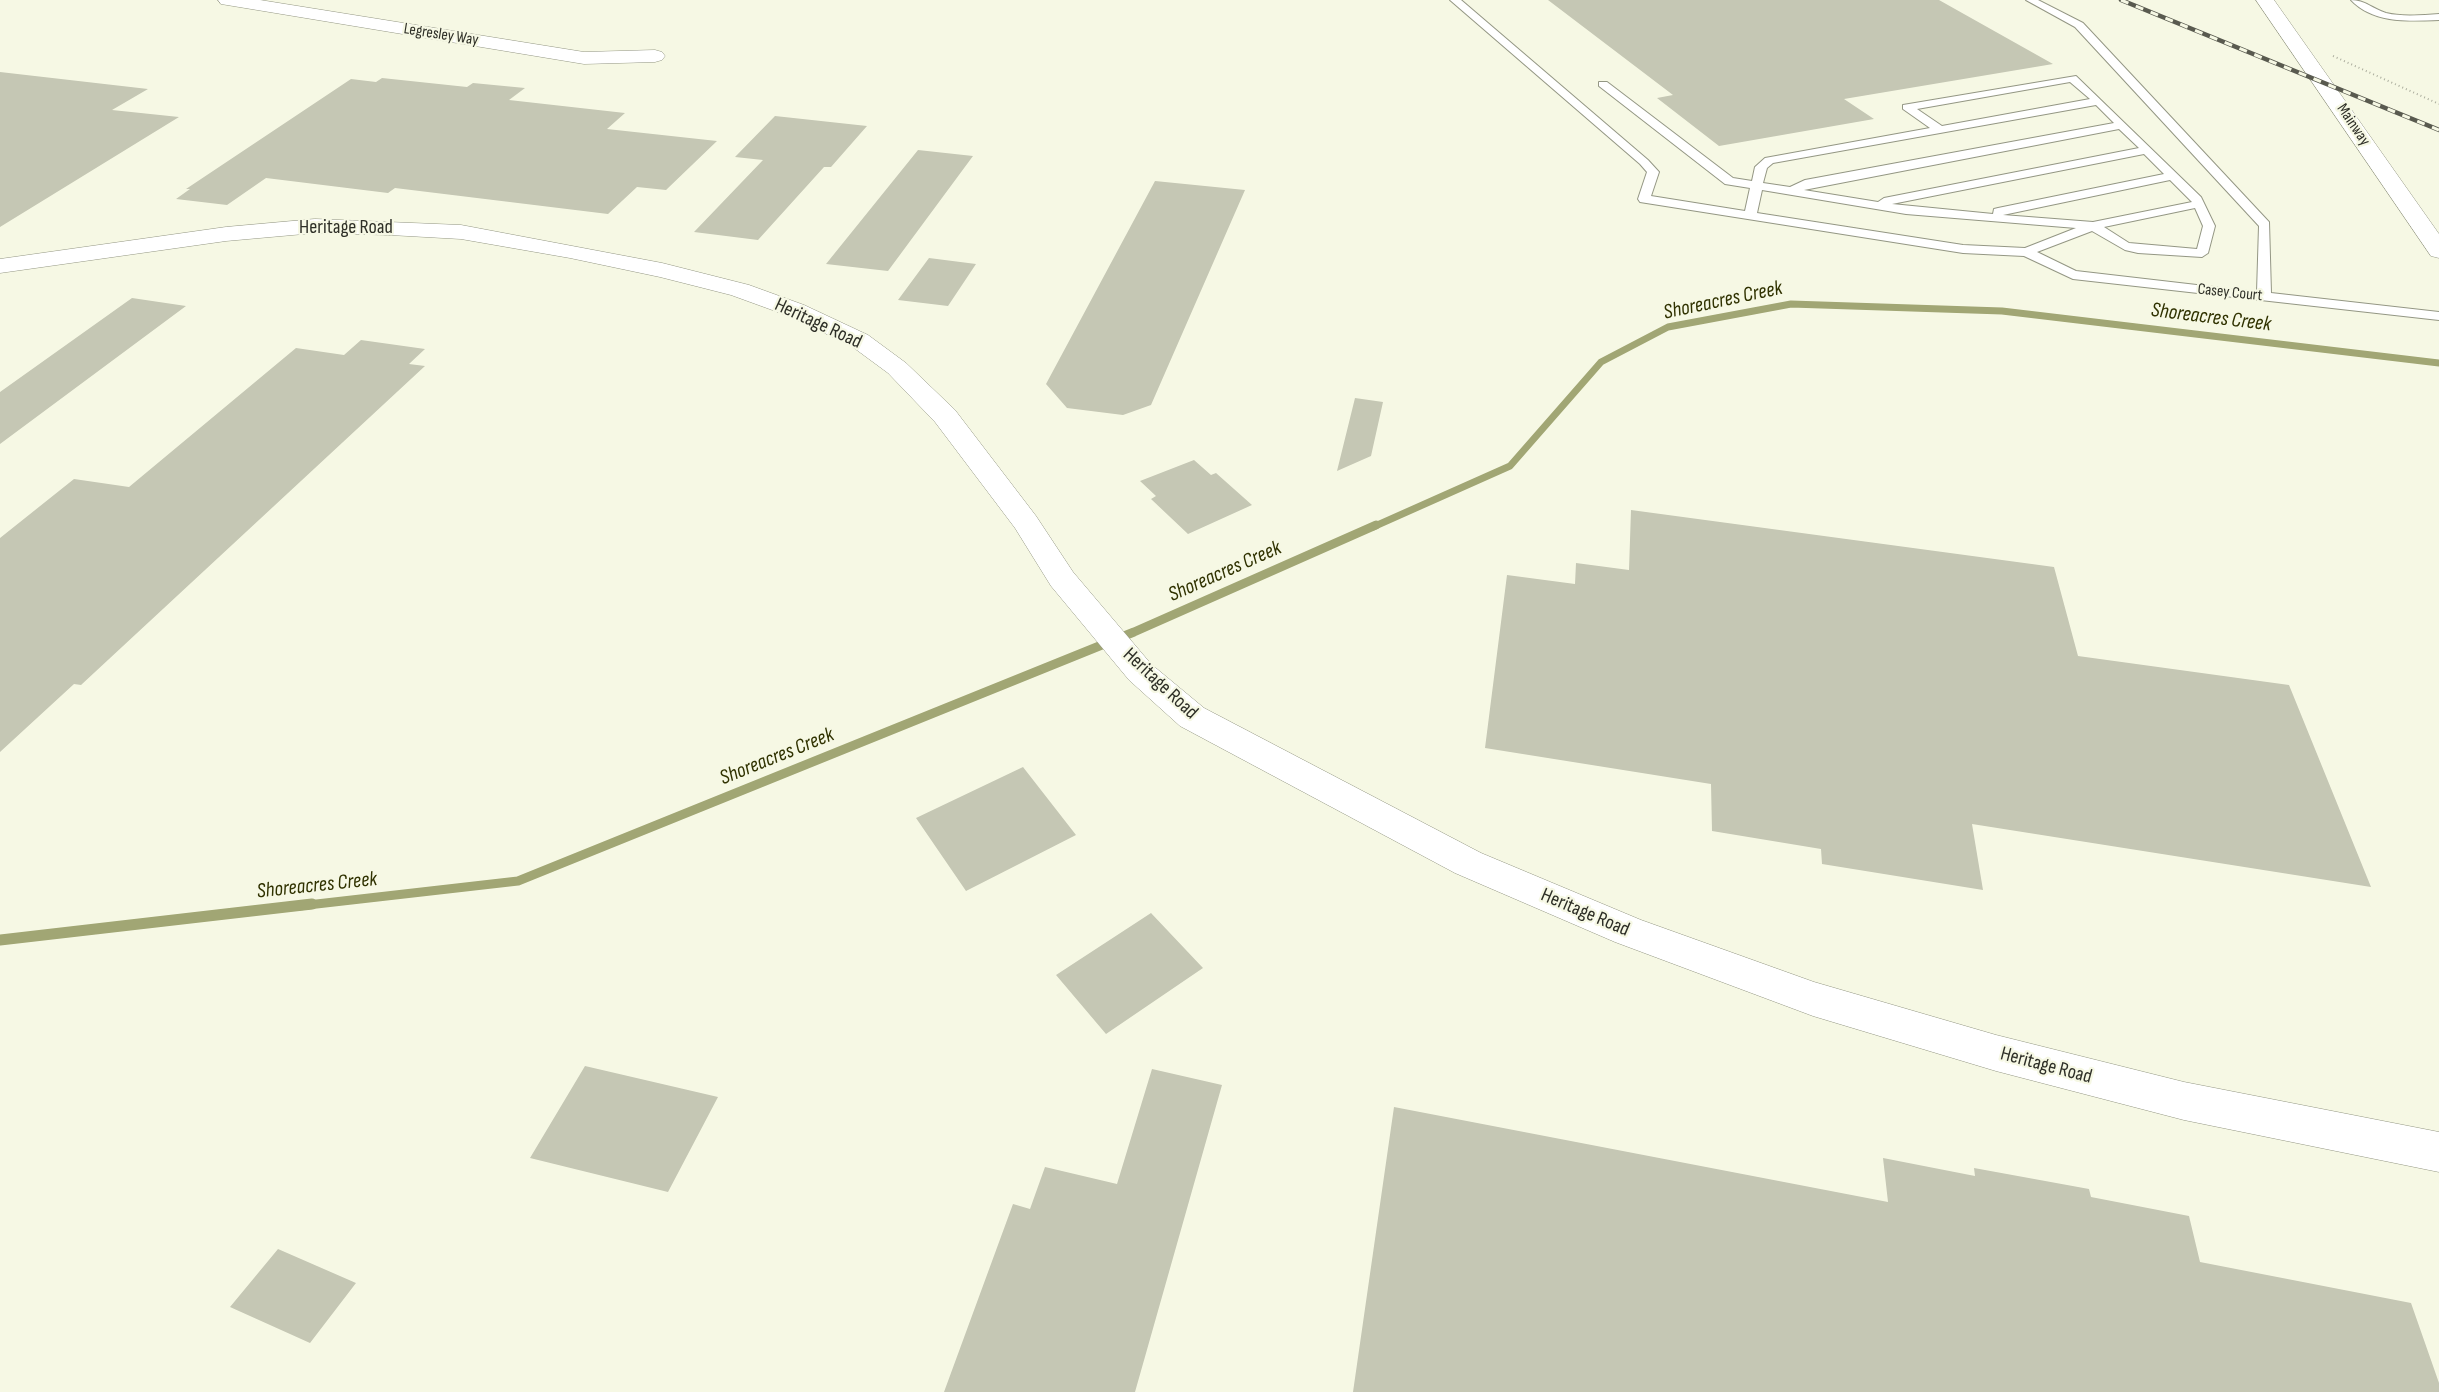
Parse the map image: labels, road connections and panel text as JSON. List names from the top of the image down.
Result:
{
  "streets": {
    "street": ["Legresley Way", "Mainway", "Heritage Road"],
    "lane": ["Casey Court"]
  },
  "water": ["Shoreacres Creek"]
}
